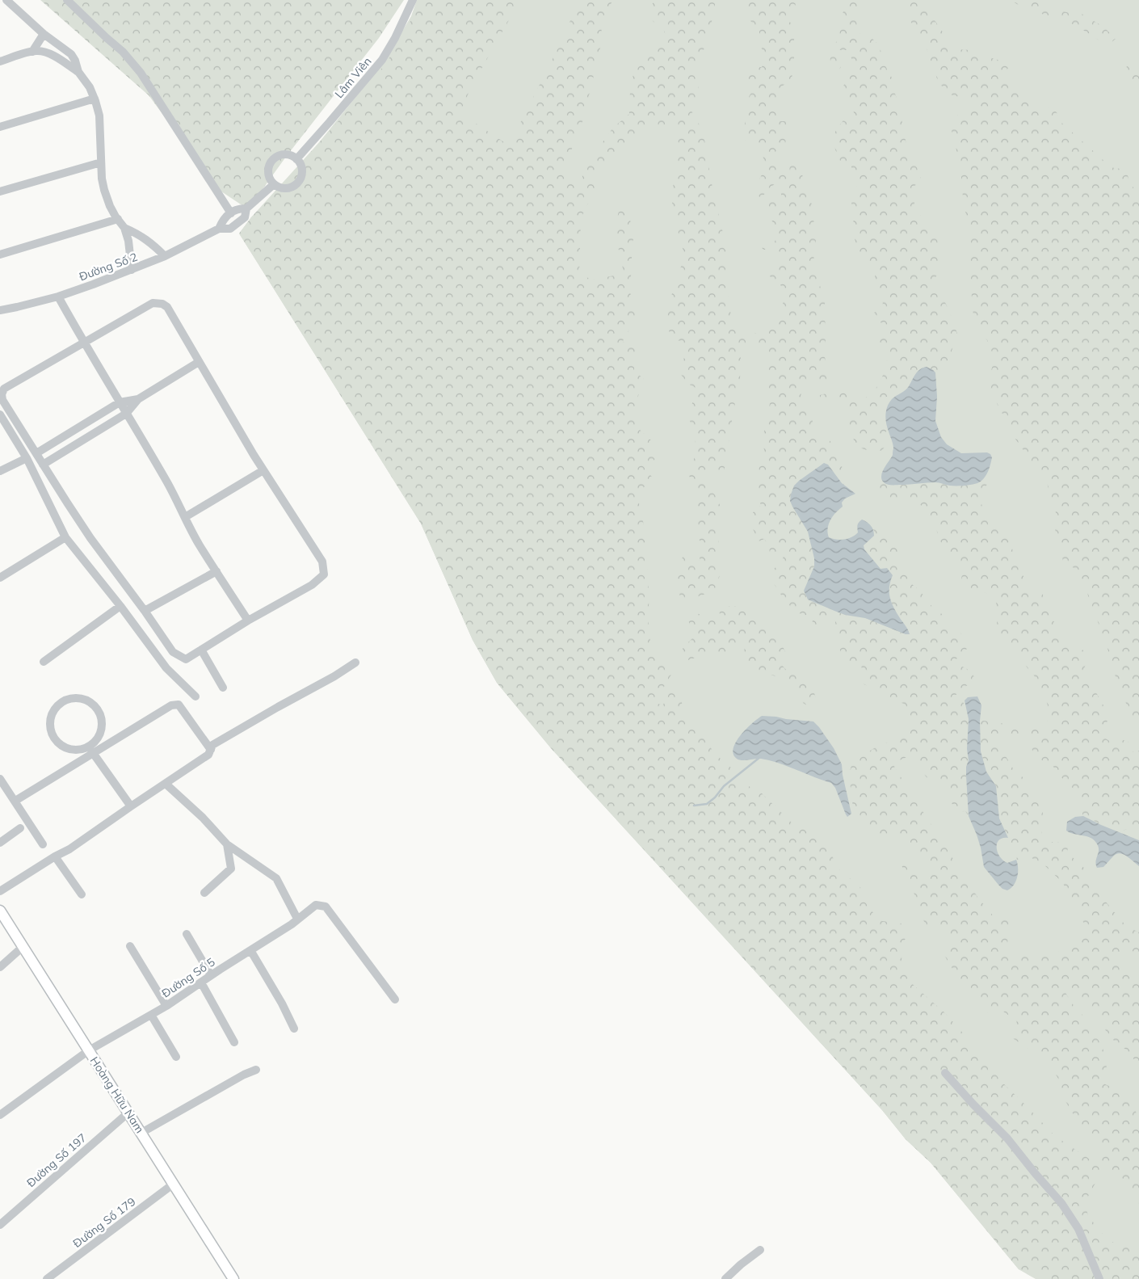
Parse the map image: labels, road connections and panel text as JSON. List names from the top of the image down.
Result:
{
  "streets": {
    "main road": ["Hoàng Hữu Nam"],
    "street": [
      "Lâm Viên",
      "Đường Số 2",
      "Đường Số 5",
      "Đường Số 197",
      "Đường Số 179"
    ]
  },
  "crossings": [
    ["Đường Số 5", "Hoàng Hữu Nam"],
    ["Hoàng Hữu Nam", "Đường Số 197"],
    ["Hoàng Hữu Nam", "Đường Số 179"]
  ]
}
